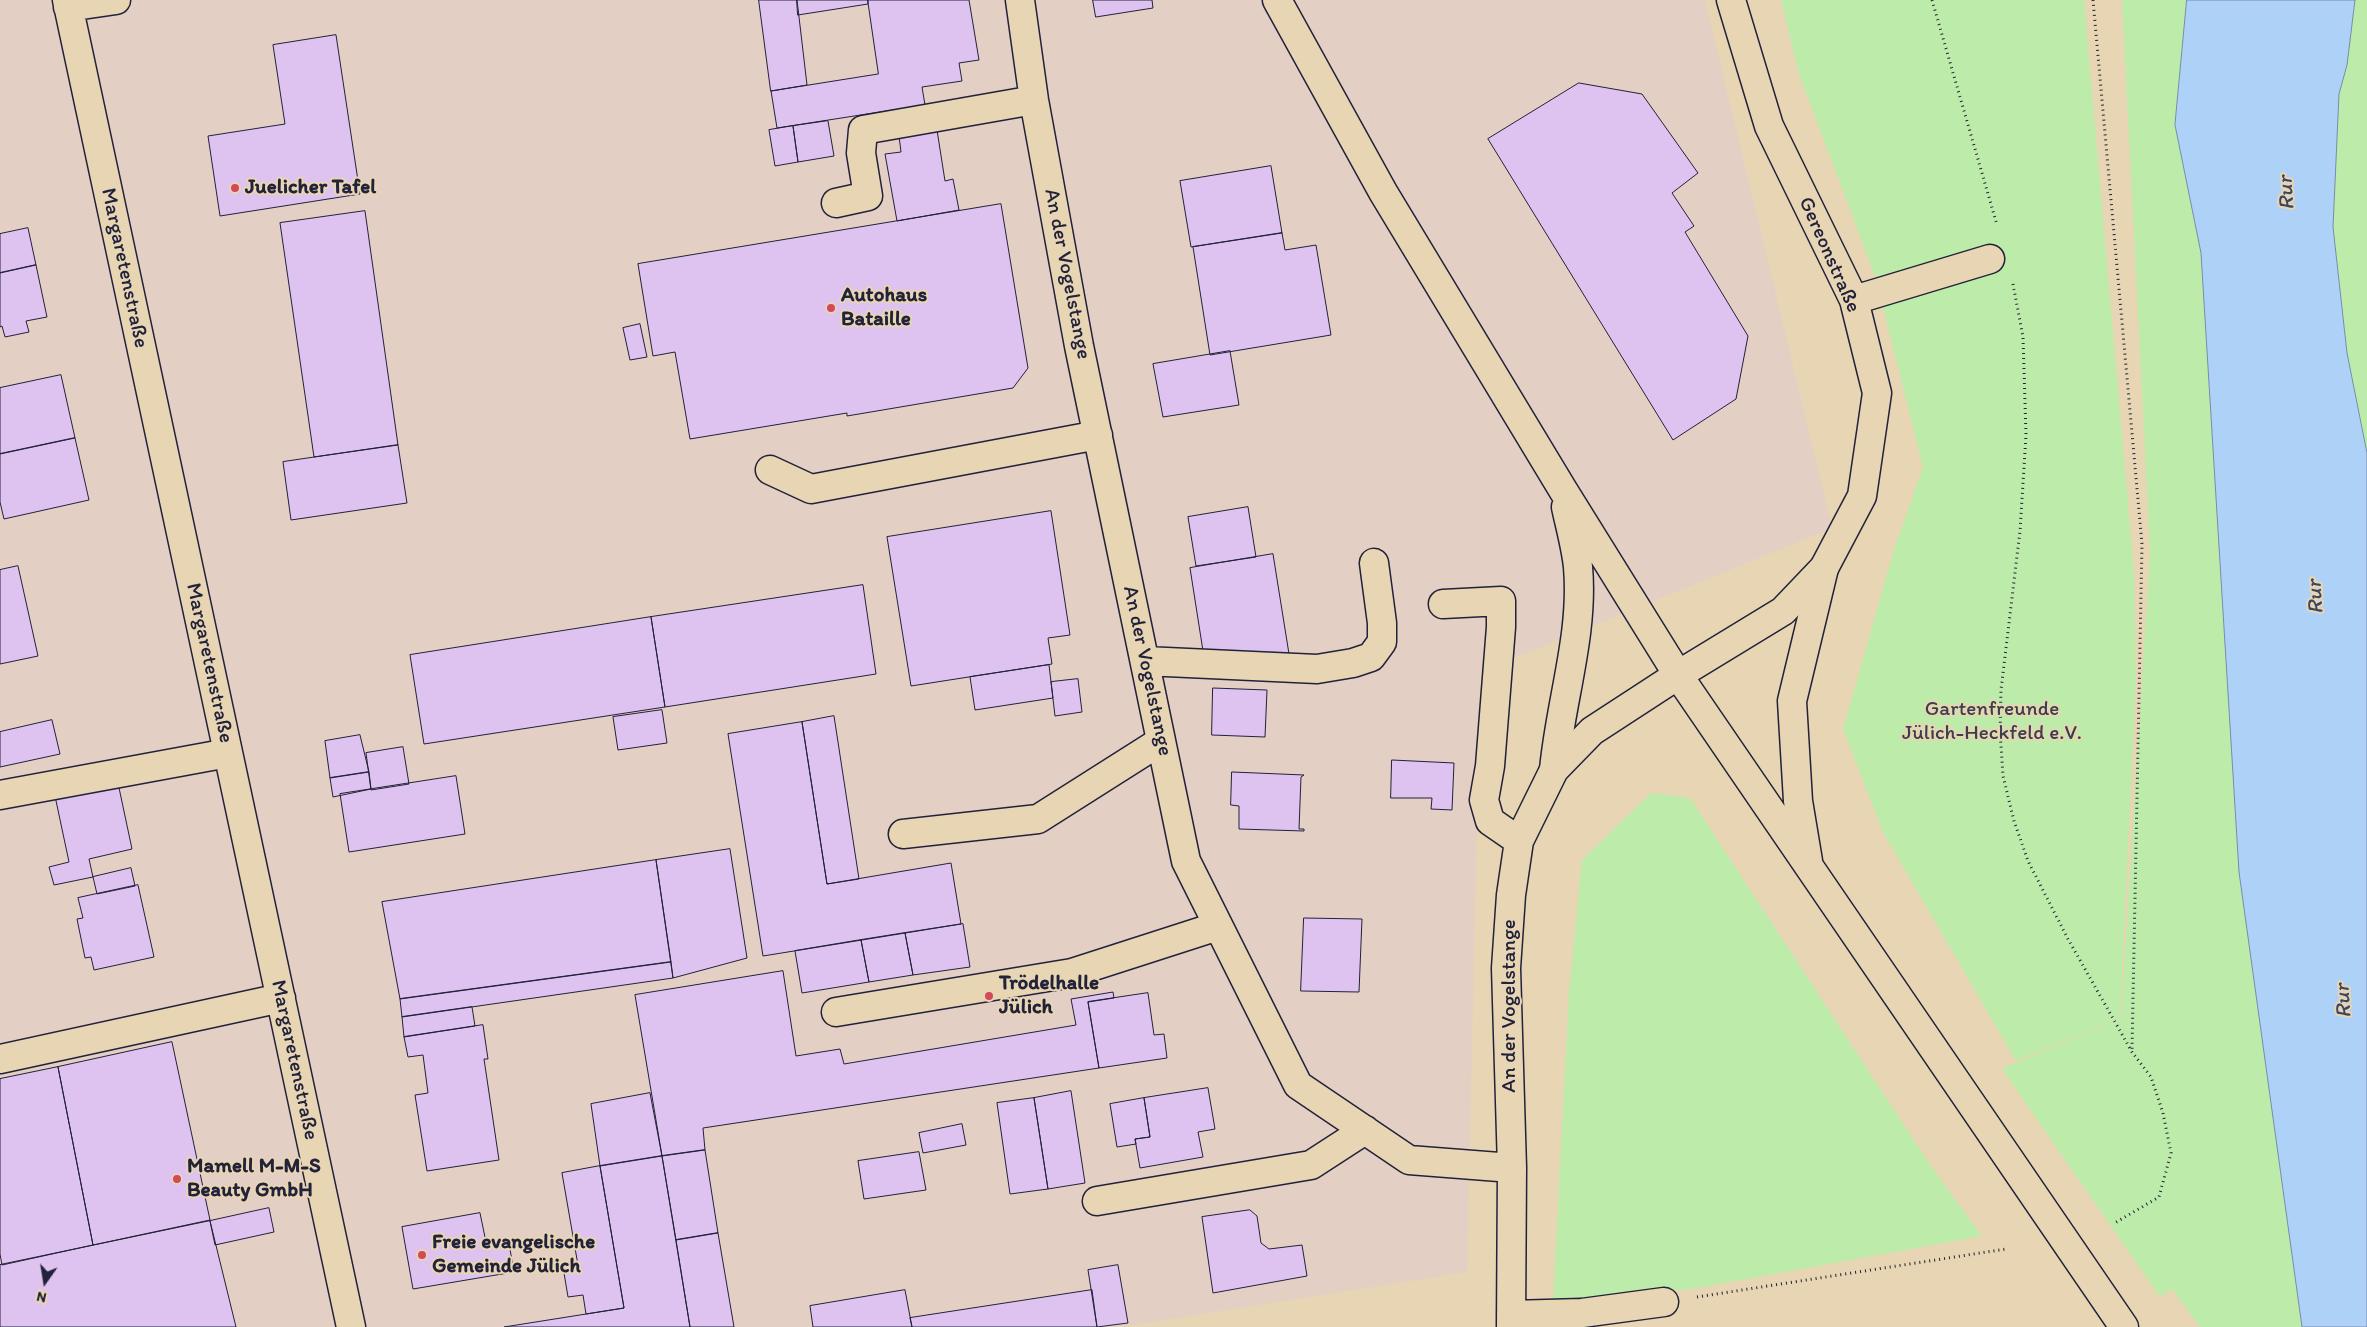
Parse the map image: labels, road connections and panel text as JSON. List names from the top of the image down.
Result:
{
  "streets": {
    "street": ["Gereonstraße", "Margaretenstraße", "An der Vogelstange"]
  },
  "crossings": [
    ["Gereonstraße", "An der Vogelstange"]
  ],
  "water": ["Rur"],
  "parks": ["Gartenfreunde Jülich-Heckfeld e.V."],
  "places": [
    "Juelicher Tafel",
    "Autohaus Bataille",
    "Trödelhalle Jülich",
    "Mamell M-M-S Beauty GmbH",
    "Freie evangelische Gemeinde Jülich"
  ],
  "north": "bottom"
}
